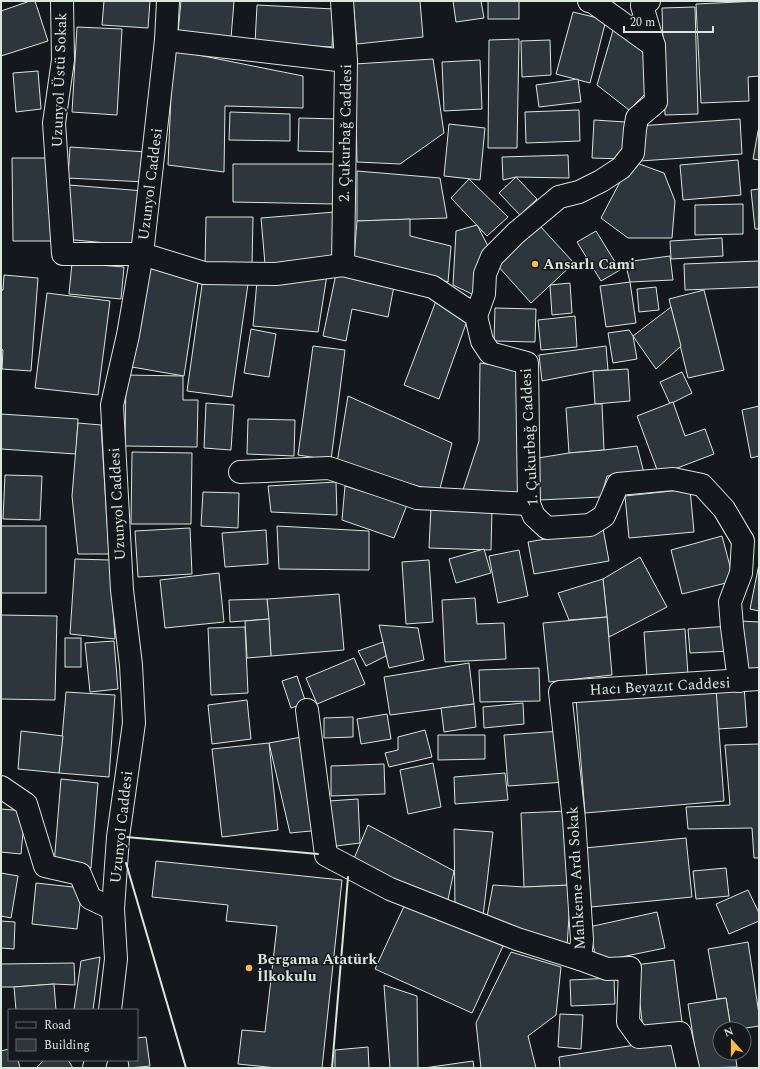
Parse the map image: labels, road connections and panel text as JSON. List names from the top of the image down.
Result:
{
  "streets": {
    "street": [
      "Uzunyol Üstü Sokak",
      "2. Çukurbağ Caddesi",
      "Uzunyol Caddesi",
      "1. Çukurbağ Caddesi",
      "Hacı Beyazıt Caddesi",
      "Mahkeme Ardı Sokak"
    ]
  },
  "crossings": [
    ["Uzunyol Üstü Sokak", "Uzunyol Caddesi"],
    ["1. Çukurbağ Caddesi", "Hacı Beyazıt Caddesi"],
    ["Hacı Beyazıt Caddesi", "Mahkeme Ardı Sokak"]
  ],
  "places": ["Ansarlı Cami", "Bergama Atatürk İlkokulu"],
  "legend": ["Road", "Building"],
  "scale_bar": "20 m",
  "north": "top"
}
